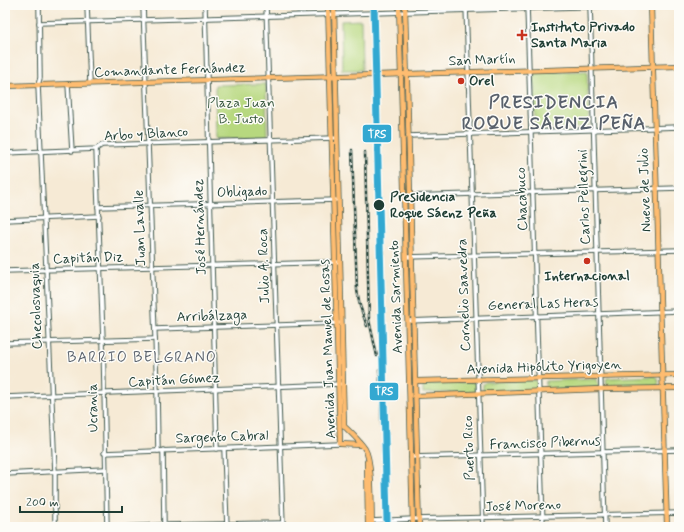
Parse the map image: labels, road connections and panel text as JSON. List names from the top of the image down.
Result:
{
  "streets": {
    "main road": [
      "San Martín",
      "Comandante Fernández",
      "Nueve de Julio",
      "Avenida Sarmiento",
      "Avenida Juan Manuel de Rosas",
      "Avenida Hipólito Yrigoyen"
    ],
    "street": [
      "Arbo y Blanco",
      "Obligado",
      "Carlos Pellegrini",
      "Chacabuco",
      "José Hernández",
      "Juan Lavalle",
      "Capitán Diz",
      "Julio A. Roca",
      "Cornelio Saavedra",
      "General Las Heras",
      "Checolosvaquia",
      "Arribálzaga",
      "Capitán Gómez",
      "Ucrania",
      "Sargento Cabral",
      "Francisco Pibernus",
      "Puerto Rico",
      "José Moreno"
    ]
  },
  "crossings": [
    ["San Martín", "Comandante Fernández"],
    ["San Martín", "Nueve de Julio"],
    ["San Martín", "Carlos Pellegrini"],
    ["San Martín", "Chacabuco"],
    ["San Martín", "Cornelio Saavedra"],
    ["San Martín", "Avenida Sarmiento"],
    ["San Martín", "Avenida Juan Manuel de Rosas"],
    ["Comandante Fernández", "José Hernández"],
    ["Comandante Fernández", "Juan Lavalle"],
    ["Comandante Fernández", "Julio A. Roca"],
    ["Comandante Fernández", "Checolosvaquia"],
    ["Comandante Fernández", "Avenida Juan Manuel de Rosas"],
    ["Arbo y Blanco", "José Hernández"],
    ["Arbo y Blanco", "Juan Lavalle"],
    ["Arbo y Blanco", "Julio A. Roca"],
    ["Arbo y Blanco", "Checolosvaquia"],
    ["Arbo y Blanco", "Avenida Juan Manuel de Rosas"],
    ["Arbo y Blanco", "Ucrania"],
    ["Nueve de Julio", "General Las Heras"],
    ["Nueve de Julio", "Avenida Hipólito Yrigoyen"],
    ["Nueve de Julio", "Francisco Pibernus"],
    ["Nueve de Julio", "José Moreno"],
    ["Obligado", "José Hernández"],
    ["Obligado", "Juan Lavalle"],
    ["Obligado", "Julio A. Roca"],
    ["Obligado", "Avenida Juan Manuel de Rosas"],
    ["Obligado", "Ucrania"],
    ["Carlos Pellegrini", "General Las Heras"],
    ["Carlos Pellegrini", "Avenida Hipólito Yrigoyen"],
    ["Carlos Pellegrini", "Francisco Pibernus"],
    ["Carlos Pellegrini", "José Moreno"],
    ["Chacabuco", "General Las Heras"],
    ["Chacabuco", "Avenida Hipólito Yrigoyen"],
    ["Chacabuco", "Francisco Pibernus"],
    ["Chacabuco", "José Moreno"],
    ["José Hernández", "Capitán Diz"],
    ["José Hernández", "Arribálzaga"],
    ["José Hernández", "Capitán Gómez"],
    ["José Hernández", "Sargento Cabral"],
    ["Juan Lavalle", "Capitán Diz"],
    ["Juan Lavalle", "Arribálzaga"],
    ["Juan Lavalle", "Capitán Gómez"],
    ["Juan Lavalle", "Sargento Cabral"],
    ["Capitán Diz", "Julio A. Roca"],
    ["Capitán Diz", "Checolosvaquia"],
    ["Capitán Diz", "Avenida Juan Manuel de Rosas"],
    ["Capitán Diz", "Ucrania"],
    ["Julio A. Roca", "Arribálzaga"],
    ["Julio A. Roca", "Capitán Gómez"],
    ["Julio A. Roca", "Sargento Cabral"],
    ["Cornelio Saavedra", "General Las Heras"],
    ["Cornelio Saavedra", "Avenida Hipólito Yrigoyen"],
    ["Cornelio Saavedra", "Puerto Rico"],
    ["Avenida Sarmiento", "General Las Heras"],
    ["Avenida Sarmiento", "Avenida Hipólito Yrigoyen"],
    ["Avenida Sarmiento", "Francisco Pibernus"],
    ["Avenida Sarmiento", "José Moreno"],
    ["Checolosvaquia", "Capitán Gómez"],
    ["Arribálzaga", "Avenida Juan Manuel de Rosas"],
    ["Avenida Juan Manuel de Rosas", "Capitán Gómez"],
    ["Avenida Juan Manuel de Rosas", "Sargento Cabral"],
    ["Avenida Hipólito Yrigoyen", "Puerto Rico"],
    ["Capitán Gómez", "Ucrania"],
    ["Ucrania", "Sargento Cabral"],
    ["Francisco Pibernus", "Puerto Rico"],
    ["Puerto Rico", "José Moreno"]
  ],
  "districts": ["PRESIDENCIA ROQUE SÁENZ PEÑA", "BARRIO BELGRANO"],
  "parks": ["Plaza Juan B. Justo"],
  "places": {
    "health": ["Instituto Privado Santa Maria"],
    "other": ["Orel", "Presidencia Roque Sáenz Peña", "Internacional"]
  },
  "lines": ["transit line TRS"],
  "scale_bar": "200 m"
}
